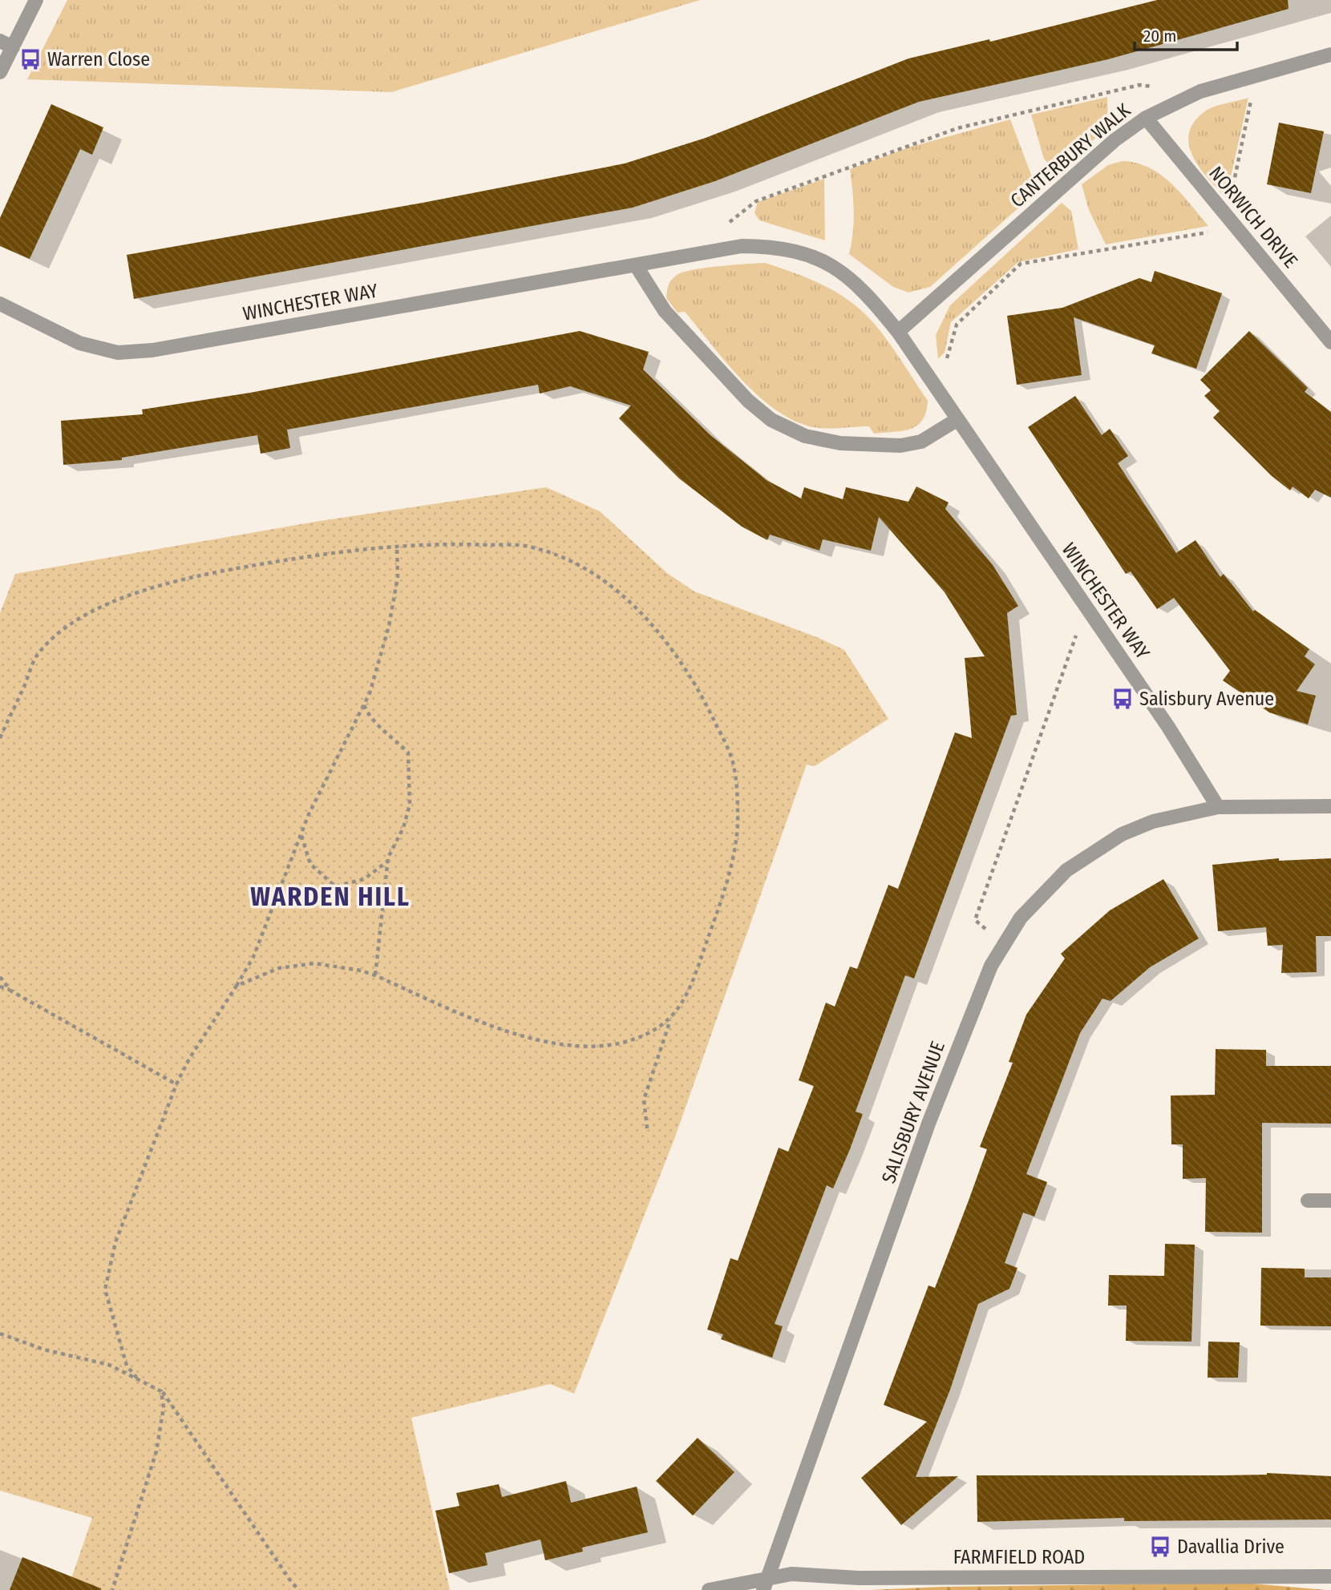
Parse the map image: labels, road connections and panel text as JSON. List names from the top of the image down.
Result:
{
  "streets": {
    "street": [
      "CANTERBURY WALK",
      "NORWICH DRIVE",
      "WINCHESTER WAY",
      "SALISBURY AVENUE",
      "FARMFIELD ROAD"
    ]
  },
  "crossings": [
    ["CANTERBURY WALK", "NORWICH DRIVE"],
    ["CANTERBURY WALK", "WINCHESTER WAY"],
    ["WINCHESTER WAY", "SALISBURY AVENUE"],
    ["SALISBURY AVENUE", "FARMFIELD ROAD"]
  ],
  "districts": ["WARDEN HILL"],
  "places": {
    "bus stop": ["Warren Close", "Salisbury Avenue", "Davallia Drive"]
  },
  "scale_bar": "20 m"
}
